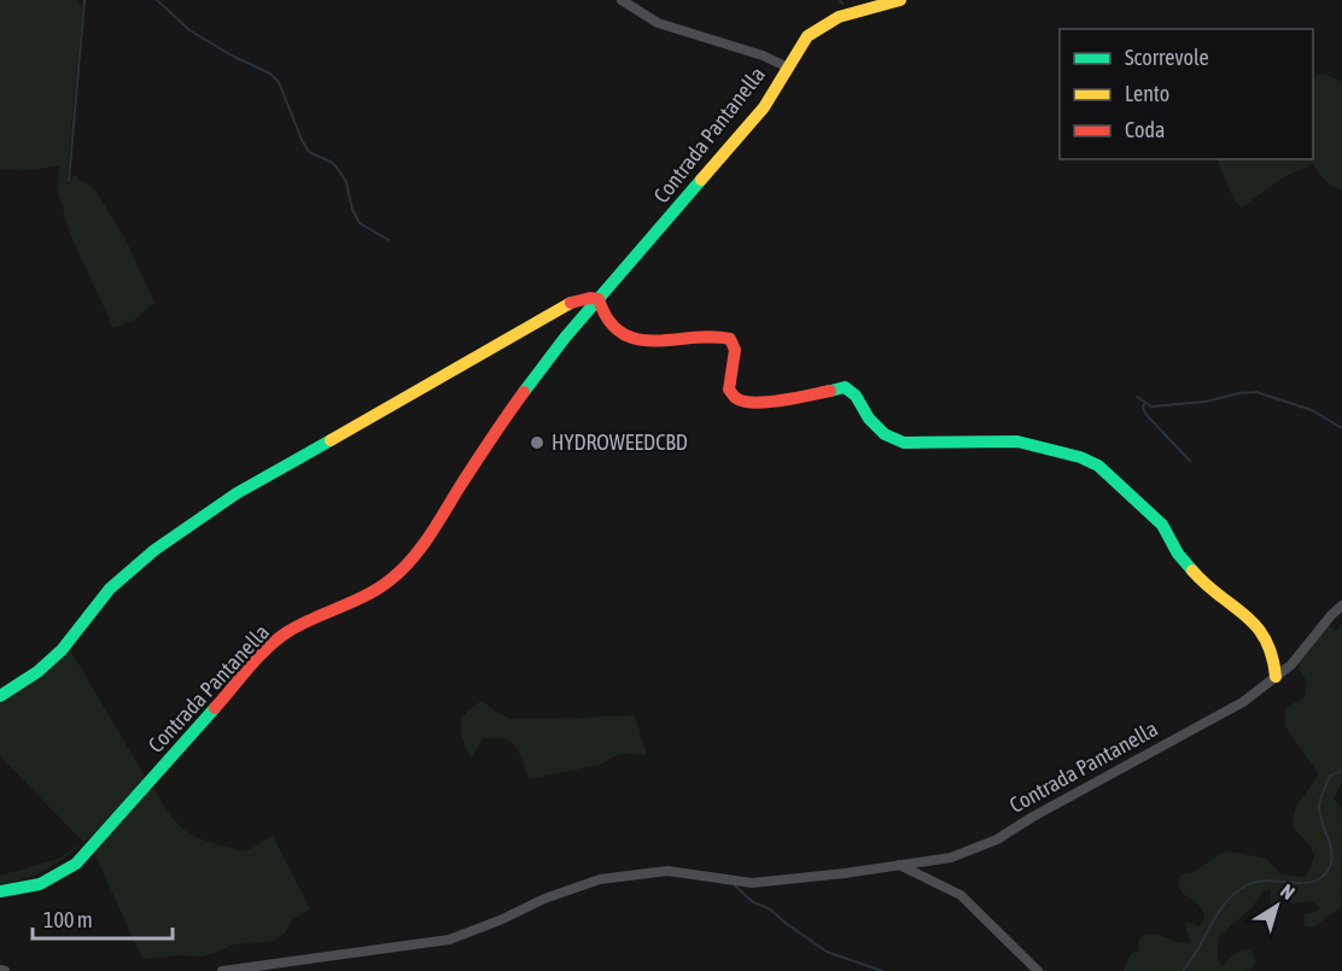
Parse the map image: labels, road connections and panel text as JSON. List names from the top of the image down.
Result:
{
  "streets": {
    "street": ["Contrada Pantanella"]
  },
  "places": ["HYDROWEEDCBD"],
  "legend": ["Scorrevole", "Lento", "Coda"],
  "scale_bar": "100 m",
  "north": "top right"
}
